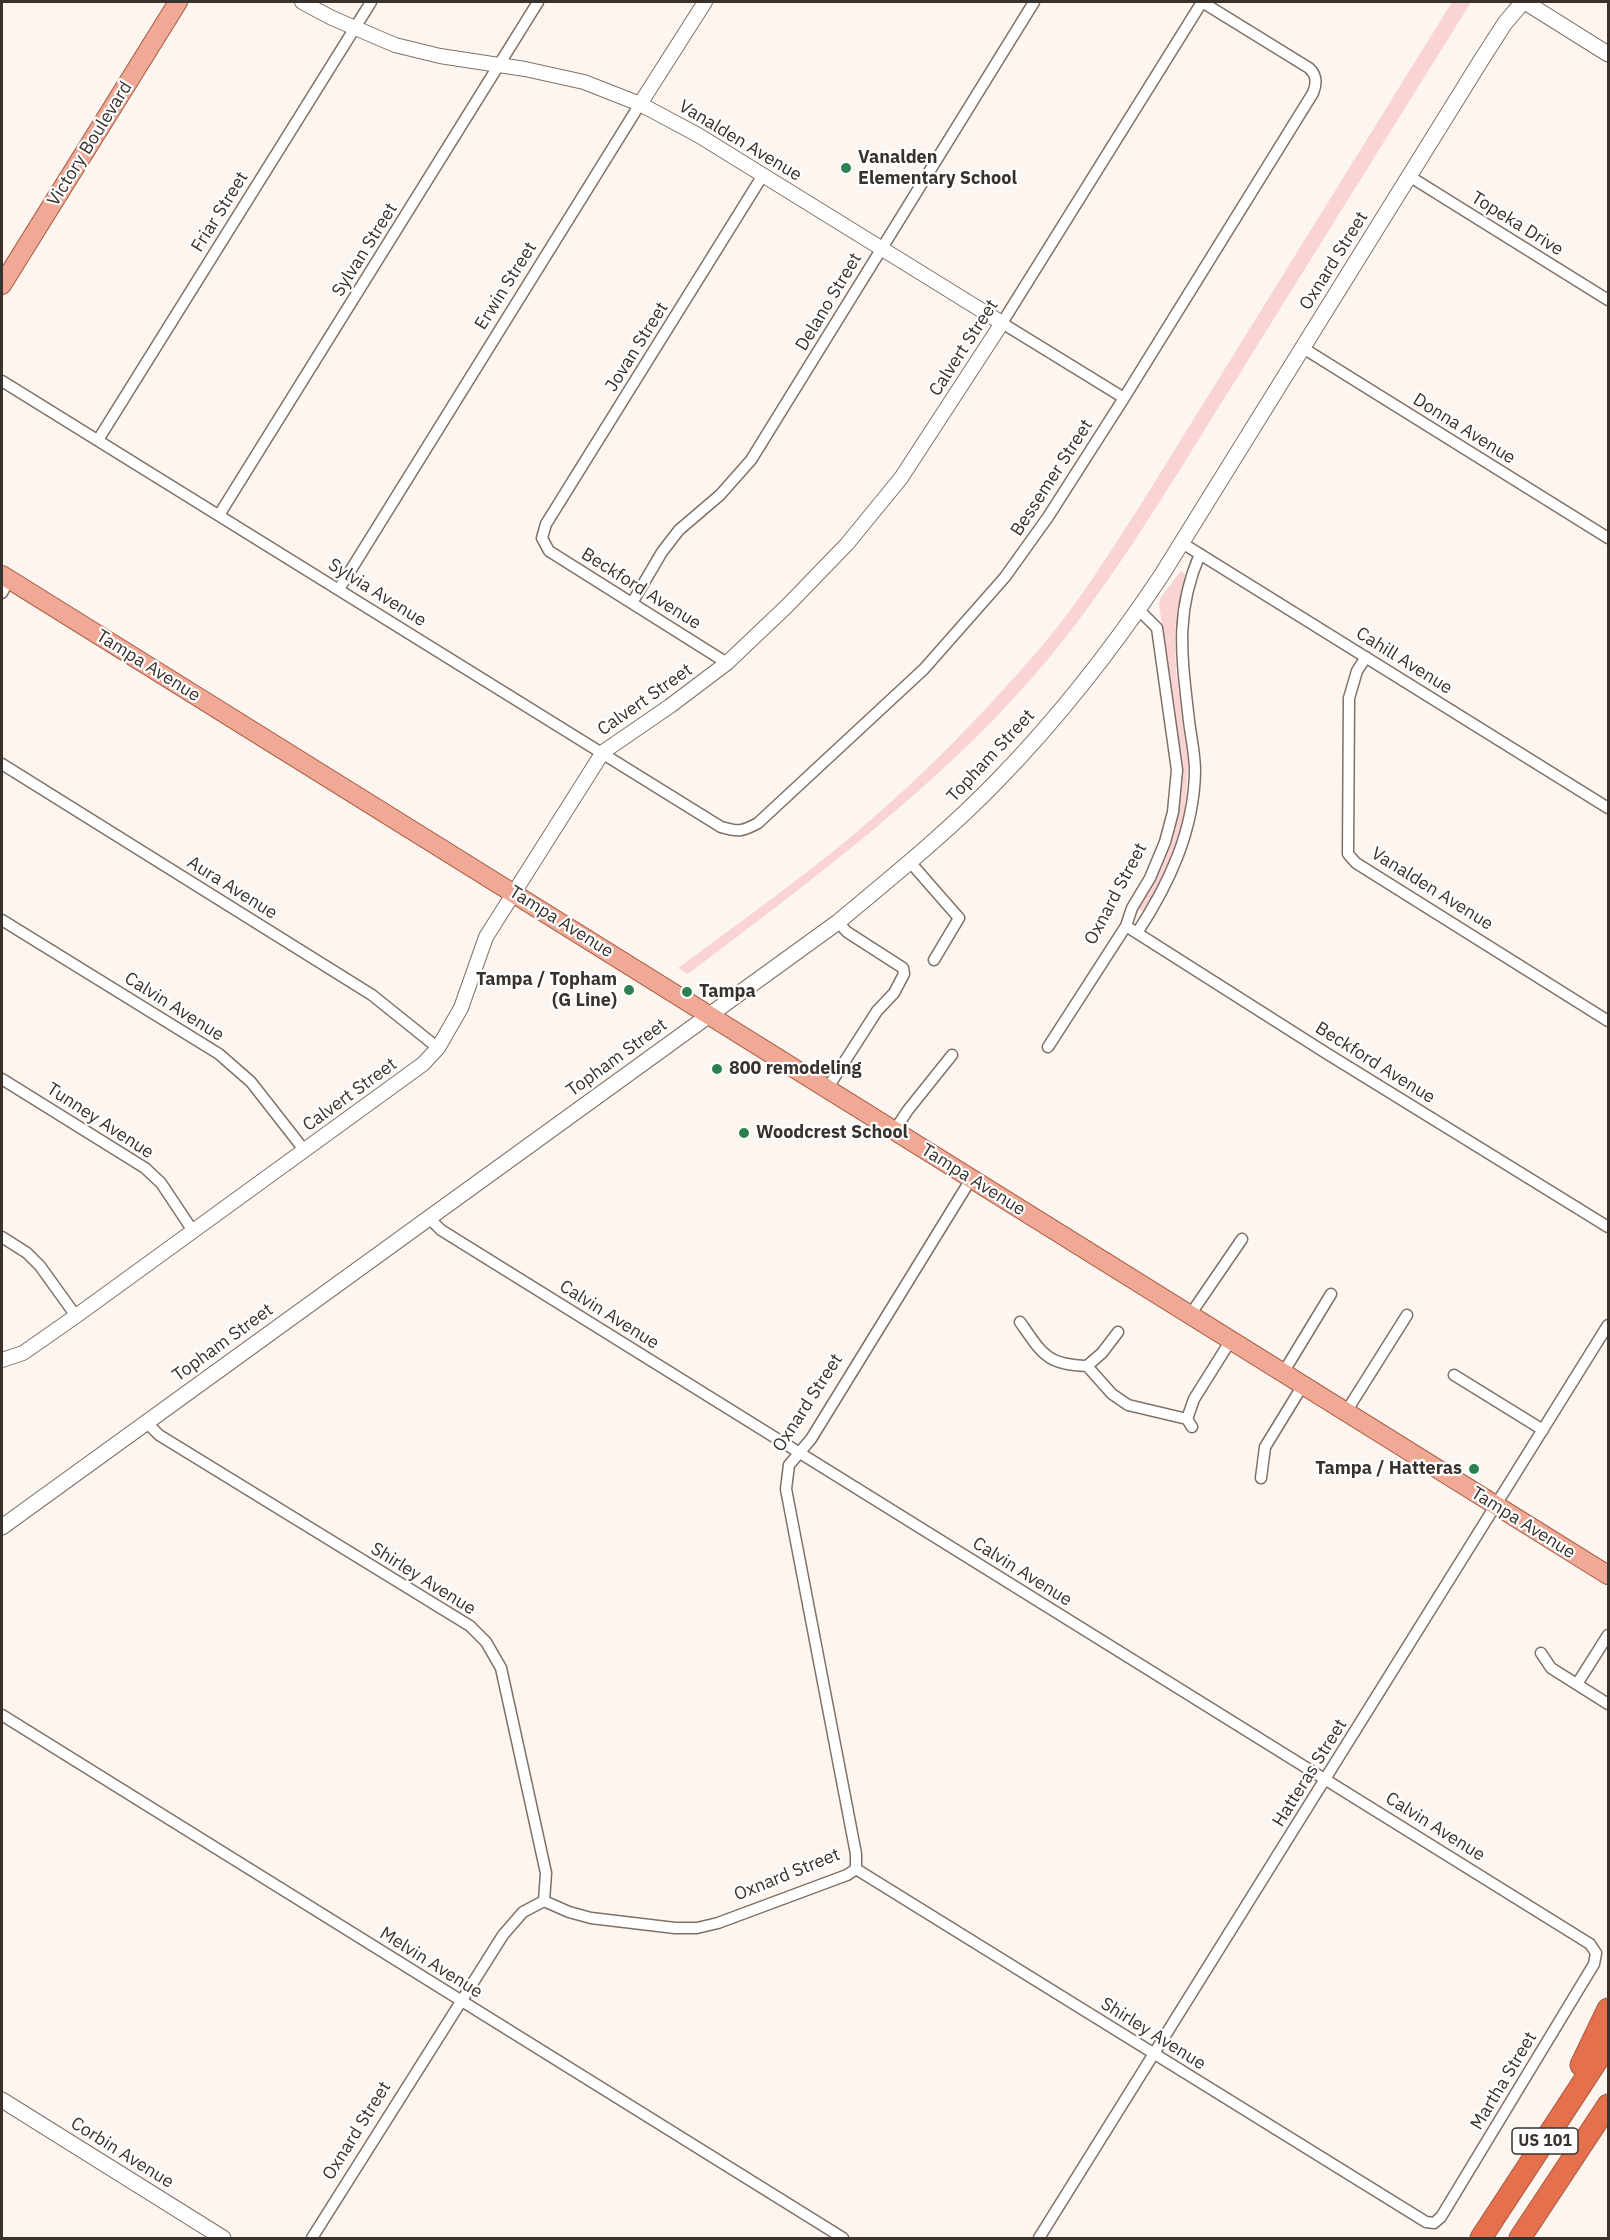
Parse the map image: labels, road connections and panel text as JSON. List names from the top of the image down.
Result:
{
  "streets": {
    "highway": ["US 101"],
    "main road": [
      "Victory Boulevard",
      "Oxnard Street",
      "Tampa Avenue",
      "Topham Street",
      "Corbin Avenue"
    ],
    "street": [
      "Vanalden Avenue",
      "Friar Street",
      "Topeka Drive",
      "Sylvan Street",
      "Erwin Street",
      "Delano Street",
      "Jovan Street",
      "Calvert Street",
      "Donna Avenue",
      "Bessemer Street",
      "Beckford Avenue",
      "Sylvia Avenue",
      "Cahill Avenue",
      "Aura Avenue",
      "Calvin Avenue",
      "Tunney Avenue",
      "Shirley Avenue",
      "Hatteras Street",
      "Melvin Avenue",
      "Martha Street"
    ]
  },
  "crossings": [
    ["Vanalden Avenue", "Friar Street"],
    ["Vanalden Avenue", "Sylvan Street"],
    ["Vanalden Avenue", "Erwin Street"],
    ["Vanalden Avenue", "Delano Street"],
    ["Vanalden Avenue", "Jovan Street"],
    ["Vanalden Avenue", "Calvert Street"],
    ["Vanalden Avenue", "Bessemer Street"],
    ["Vanalden Avenue", "Cahill Avenue"],
    ["Friar Street", "Sylvia Avenue"],
    ["Topeka Drive", "Oxnard Street"],
    ["Sylvan Street", "Sylvia Avenue"],
    ["Oxnard Street", "Donna Avenue"],
    ["Oxnard Street", "Beckford Avenue"],
    ["Oxnard Street", "Cahill Avenue"],
    ["Oxnard Street", "Tampa Avenue"],
    ["Oxnard Street", "Topham Street"],
    ["Oxnard Street", "Calvin Avenue"],
    ["Oxnard Street", "Shirley Avenue"],
    ["Oxnard Street", "Melvin Avenue"],
    ["Erwin Street", "Sylvia Avenue"],
    ["Delano Street", "Beckford Avenue"],
    ["Jovan Street", "Beckford Avenue"],
    ["Calvert Street", "Bessemer Street"],
    ["Calvert Street", "Beckford Avenue"],
    ["Calvert Street", "Sylvia Avenue"],
    ["Calvert Street", "Tampa Avenue"],
    ["Calvert Street", "Aura Avenue"],
    ["Calvert Street", "Calvin Avenue"],
    ["Calvert Street", "Tunney Avenue"],
    ["Bessemer Street", "Sylvia Avenue"],
    ["Cahill Avenue", "Topham Street"],
    ["Tampa Avenue", "Topham Street"],
    ["Tampa Avenue", "Hatteras Street"],
    ["Topham Street", "Calvin Avenue"],
    ["Topham Street", "Shirley Avenue"],
    ["Calvin Avenue", "Hatteras Street"],
    ["Calvin Avenue", "Martha Street"],
    ["Shirley Avenue", "Hatteras Street"],
    ["Shirley Avenue", "Martha Street"]
  ],
  "places": [
    "Vanalden Elementary School",
    "Tampa / Topham (G Line)",
    "Tampa",
    "800 remodeling",
    "Woodcrest School",
    "Tampa / Hatteras"
  ]
}
